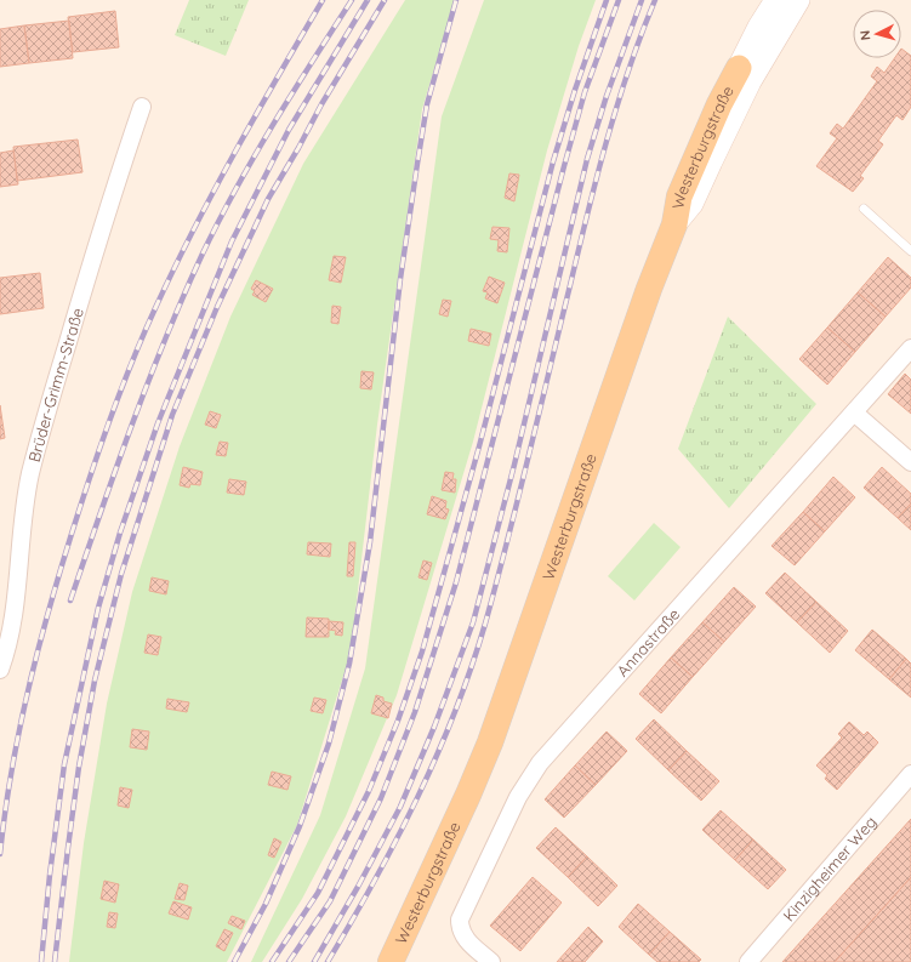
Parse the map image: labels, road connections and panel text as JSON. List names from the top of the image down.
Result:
{
  "streets": {
    "main road": ["Westerburgstraße"],
    "street": ["Brüder-Grimm-Straße", "Annastraße", "Kinzigheimer Weg"]
  },
  "north": "left"
}
